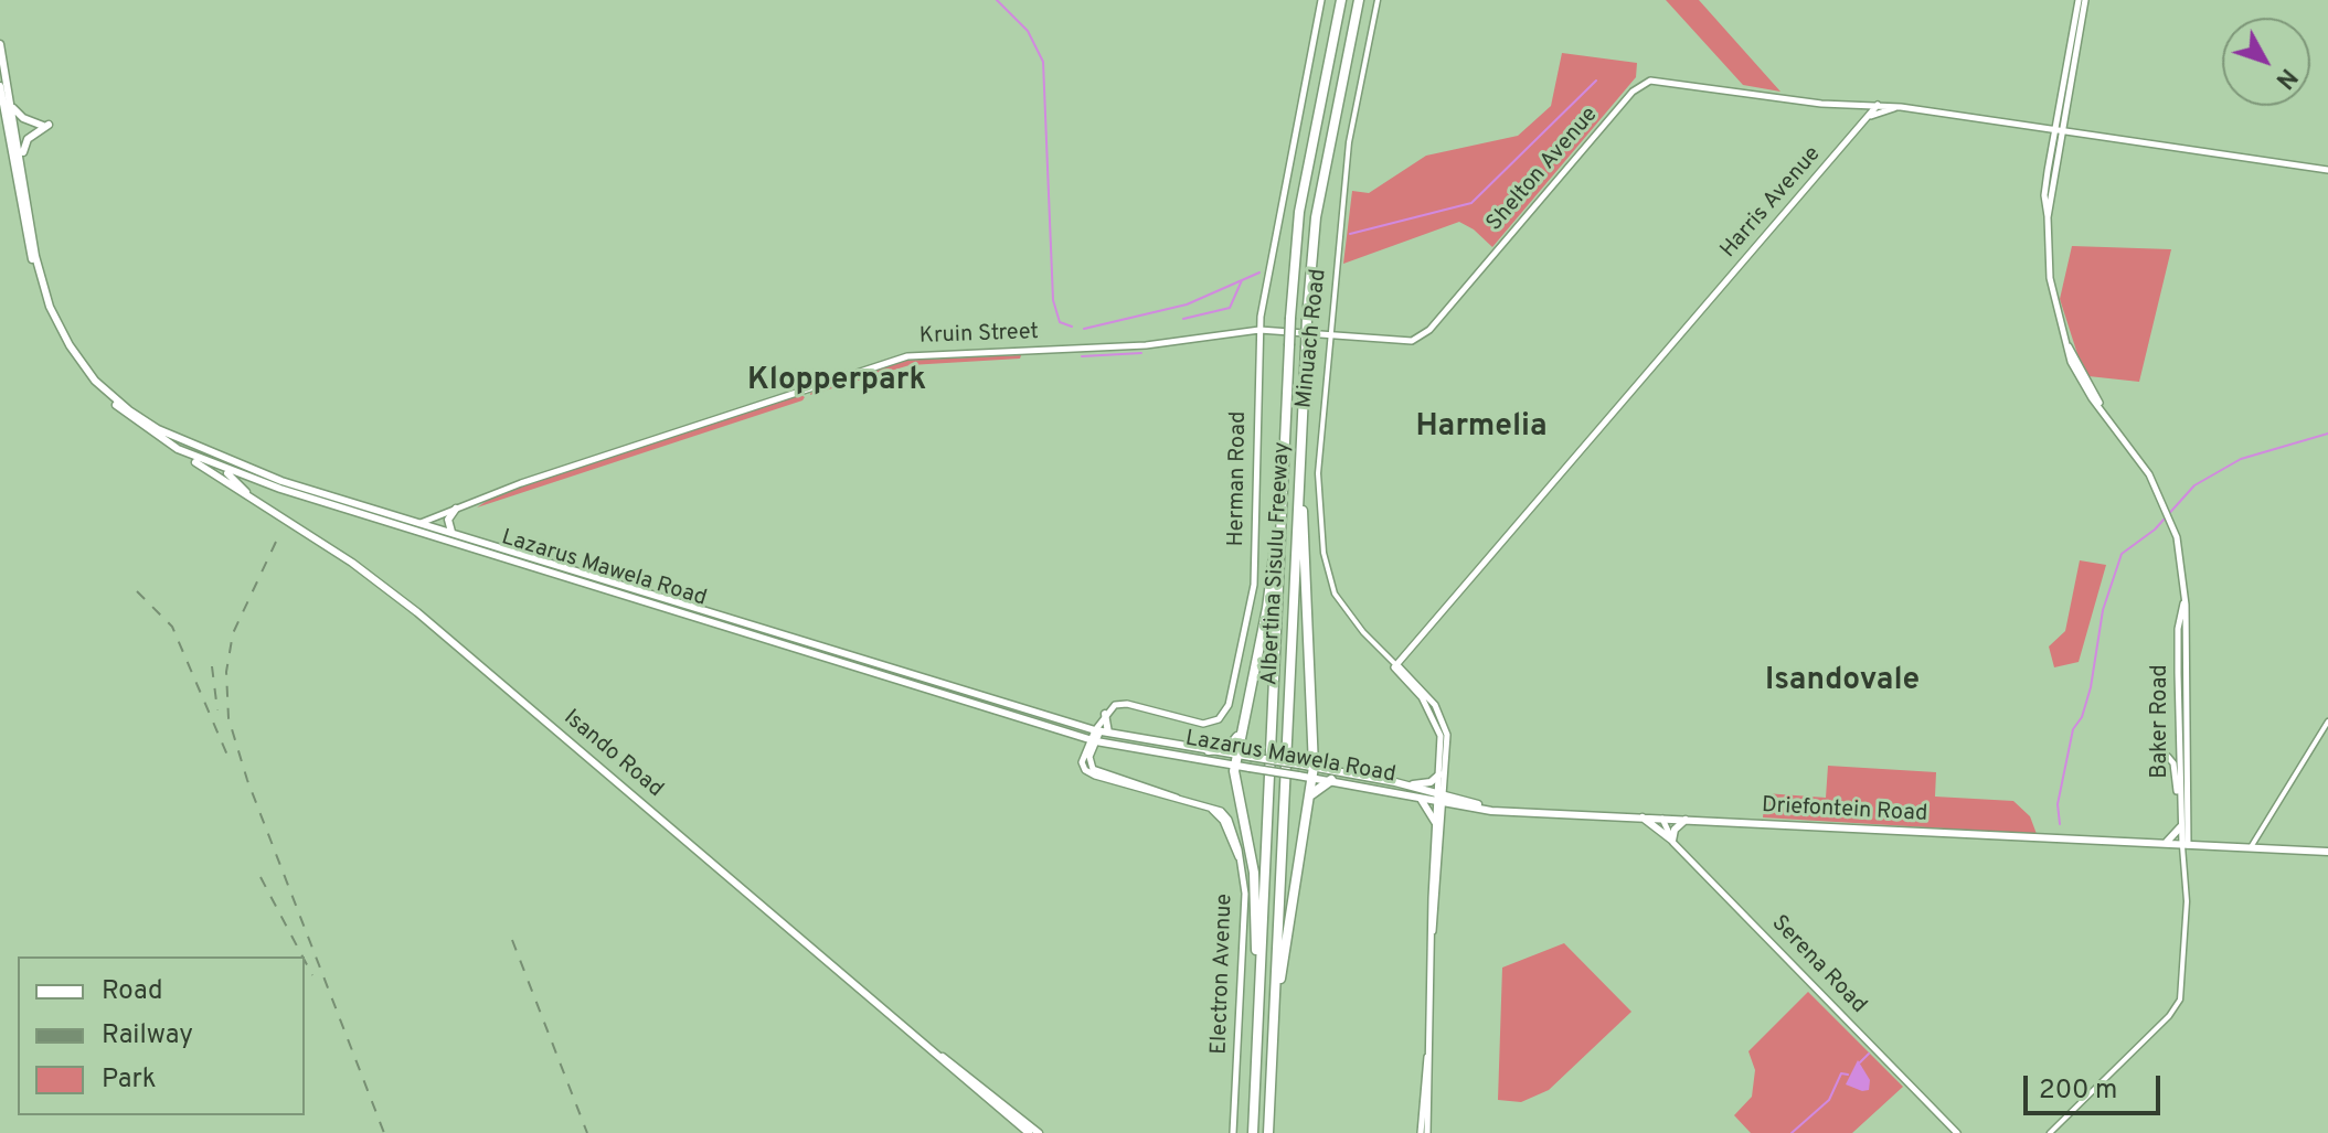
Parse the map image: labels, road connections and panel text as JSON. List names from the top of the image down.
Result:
{
  "streets": {
    "highway": ["Albertina Sisulu Freeway"],
    "main road": [
      "Shelton Avenue",
      "Harris Avenue",
      "Kruin Street",
      "Herman Road",
      "Lazarus Mawela Road",
      "Baker Road",
      "Isando Road",
      "Driefontein Road",
      "Serena Road",
      "Electron Avenue"
    ],
    "street": ["Minuach Road"]
  },
  "crossings": [
    ["Shelton Avenue", "Harris Avenue"],
    ["Shelton Avenue", "Kruin Street"],
    ["Shelton Avenue", "Minuach Road"],
    ["Shelton Avenue", "Herman Road"],
    ["Harris Avenue", "Minuach Road"],
    ["Kruin Street", "Herman Road"],
    ["Kruin Street", "Lazarus Mawela Road"],
    ["Lazarus Mawela Road", "Isando Road"],
    ["Lazarus Mawela Road", "Driefontein Road"],
    ["Lazarus Mawela Road", "Electron Avenue"],
    ["Baker Road", "Driefontein Road"],
    ["Driefontein Road", "Serena Road"]
  ],
  "districts": ["Klopperpark", "Harmelia", "Isandovale"],
  "legend": ["Road", "Railway", "Park"],
  "scale_bar": "200 m",
  "north": "bottom right"
}
